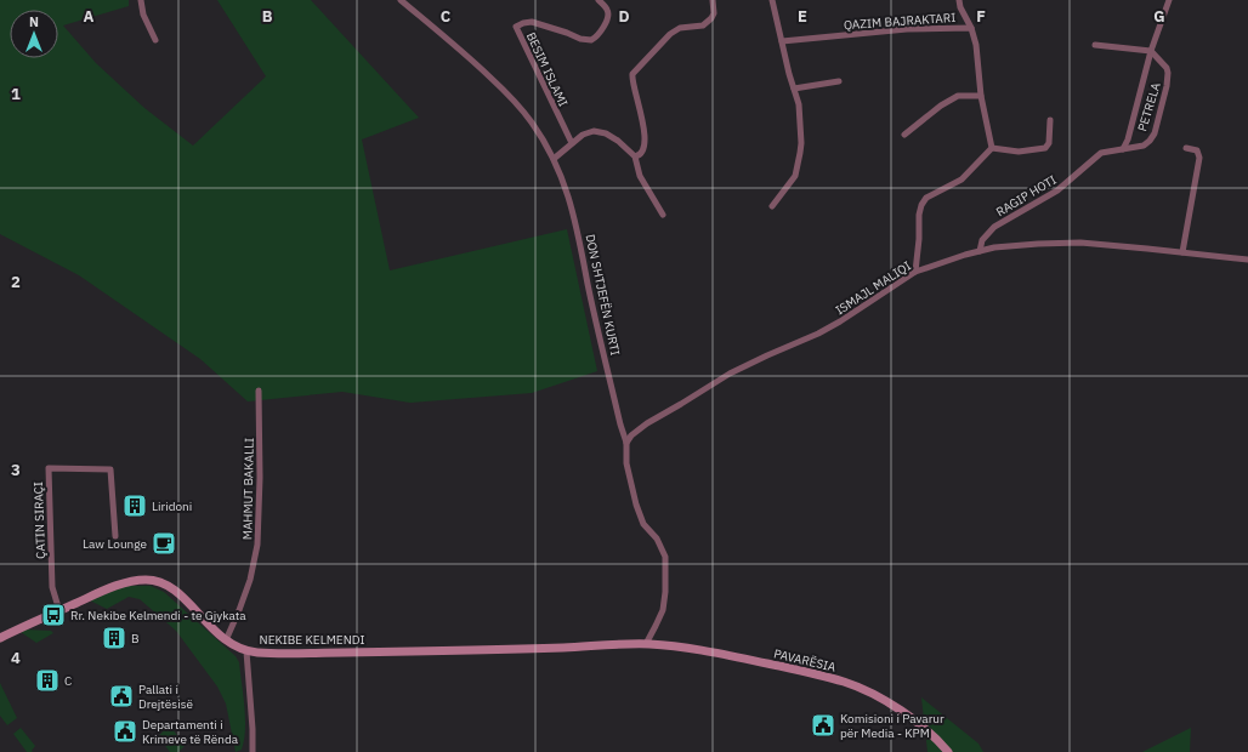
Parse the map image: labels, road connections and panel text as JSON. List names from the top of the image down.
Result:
{
  "streets": {
    "street": [
      "QAZIM BAJRAKTARI",
      "BESIM ISLAMI",
      "PETRELA",
      "RAGIP HOTI",
      "ISMAJL MALIQI",
      "DON SHTJEFËN KURTI",
      "MAHMUT BAKALLI",
      "ÇATIN SIRAÇI",
      "NEKIBE KELMENDI",
      "PAVARËSIA"
    ]
  },
  "crossings": [
    ["PETRELA", "RAGIP HOTI"],
    ["RAGIP HOTI", "ISMAJL MALIQI"],
    ["ISMAJL MALIQI", "DON SHTJEFËN KURTI"],
    ["DON SHTJEFËN KURTI", "PAVARËSIA"],
    ["MAHMUT BAKALLI", "NEKIBE KELMENDI"],
    ["ÇATIN SIRAÇI", "NEKIBE KELMENDI"],
    ["NEKIBE KELMENDI", "PAVARËSIA"]
  ],
  "places": {
    "building": ["Liridoni", "B", "C"],
    "cafe": ["Law Lounge"],
    "bus stop": ["Rr. Nekibe Kelmendi - te Gjykata"],
    "public building": ["Pallati i Drejtësisë", "Komisioni i Pavarur për Media - KPM", "Departamenti i Krimeve të Rënda"]
  },
  "north": "top",
  "grid": {
    "columns": [
      "A",
      "B",
      "C",
      "D",
      "E",
      "F",
      "G"
    ],
    "rows": [
      "1",
      "2",
      "3",
      "4"
    ]
  }
}
